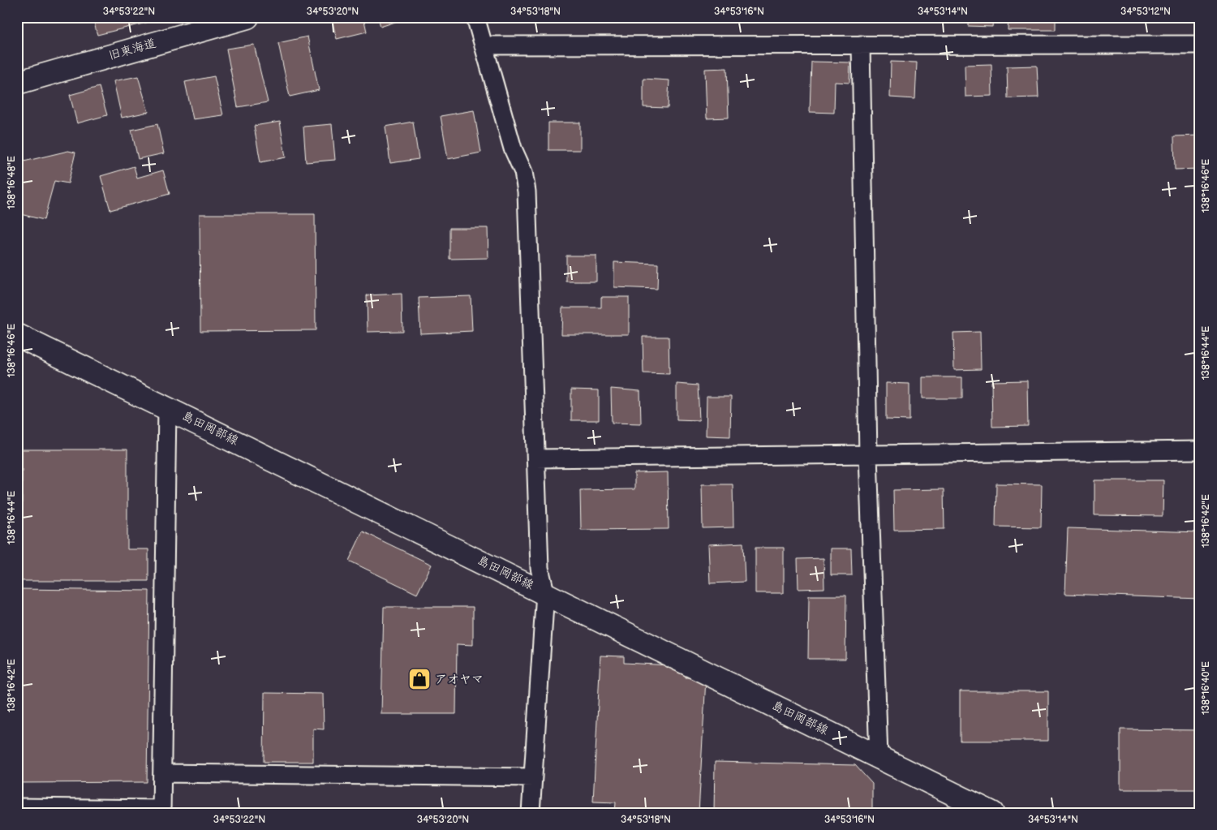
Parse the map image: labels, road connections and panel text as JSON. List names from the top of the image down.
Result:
{
  "streets": {
    "main road": ["旧東海道", "島田岡部線"]
  },
  "places": {
    "shop": ["アオヤマ"]
  },
  "coordinates": [
    "34°53'22\"N",
    "34°53'20\"N",
    "34°53'18\"N",
    "34°53'16\"N",
    "34°53'14\"N",
    "34°53'12\"N",
    "138°16'48\"E",
    "138°16'46\"E",
    "138°16'44\"E",
    "138°16'42\"E",
    "138°16'40\"E"
  ]
}
